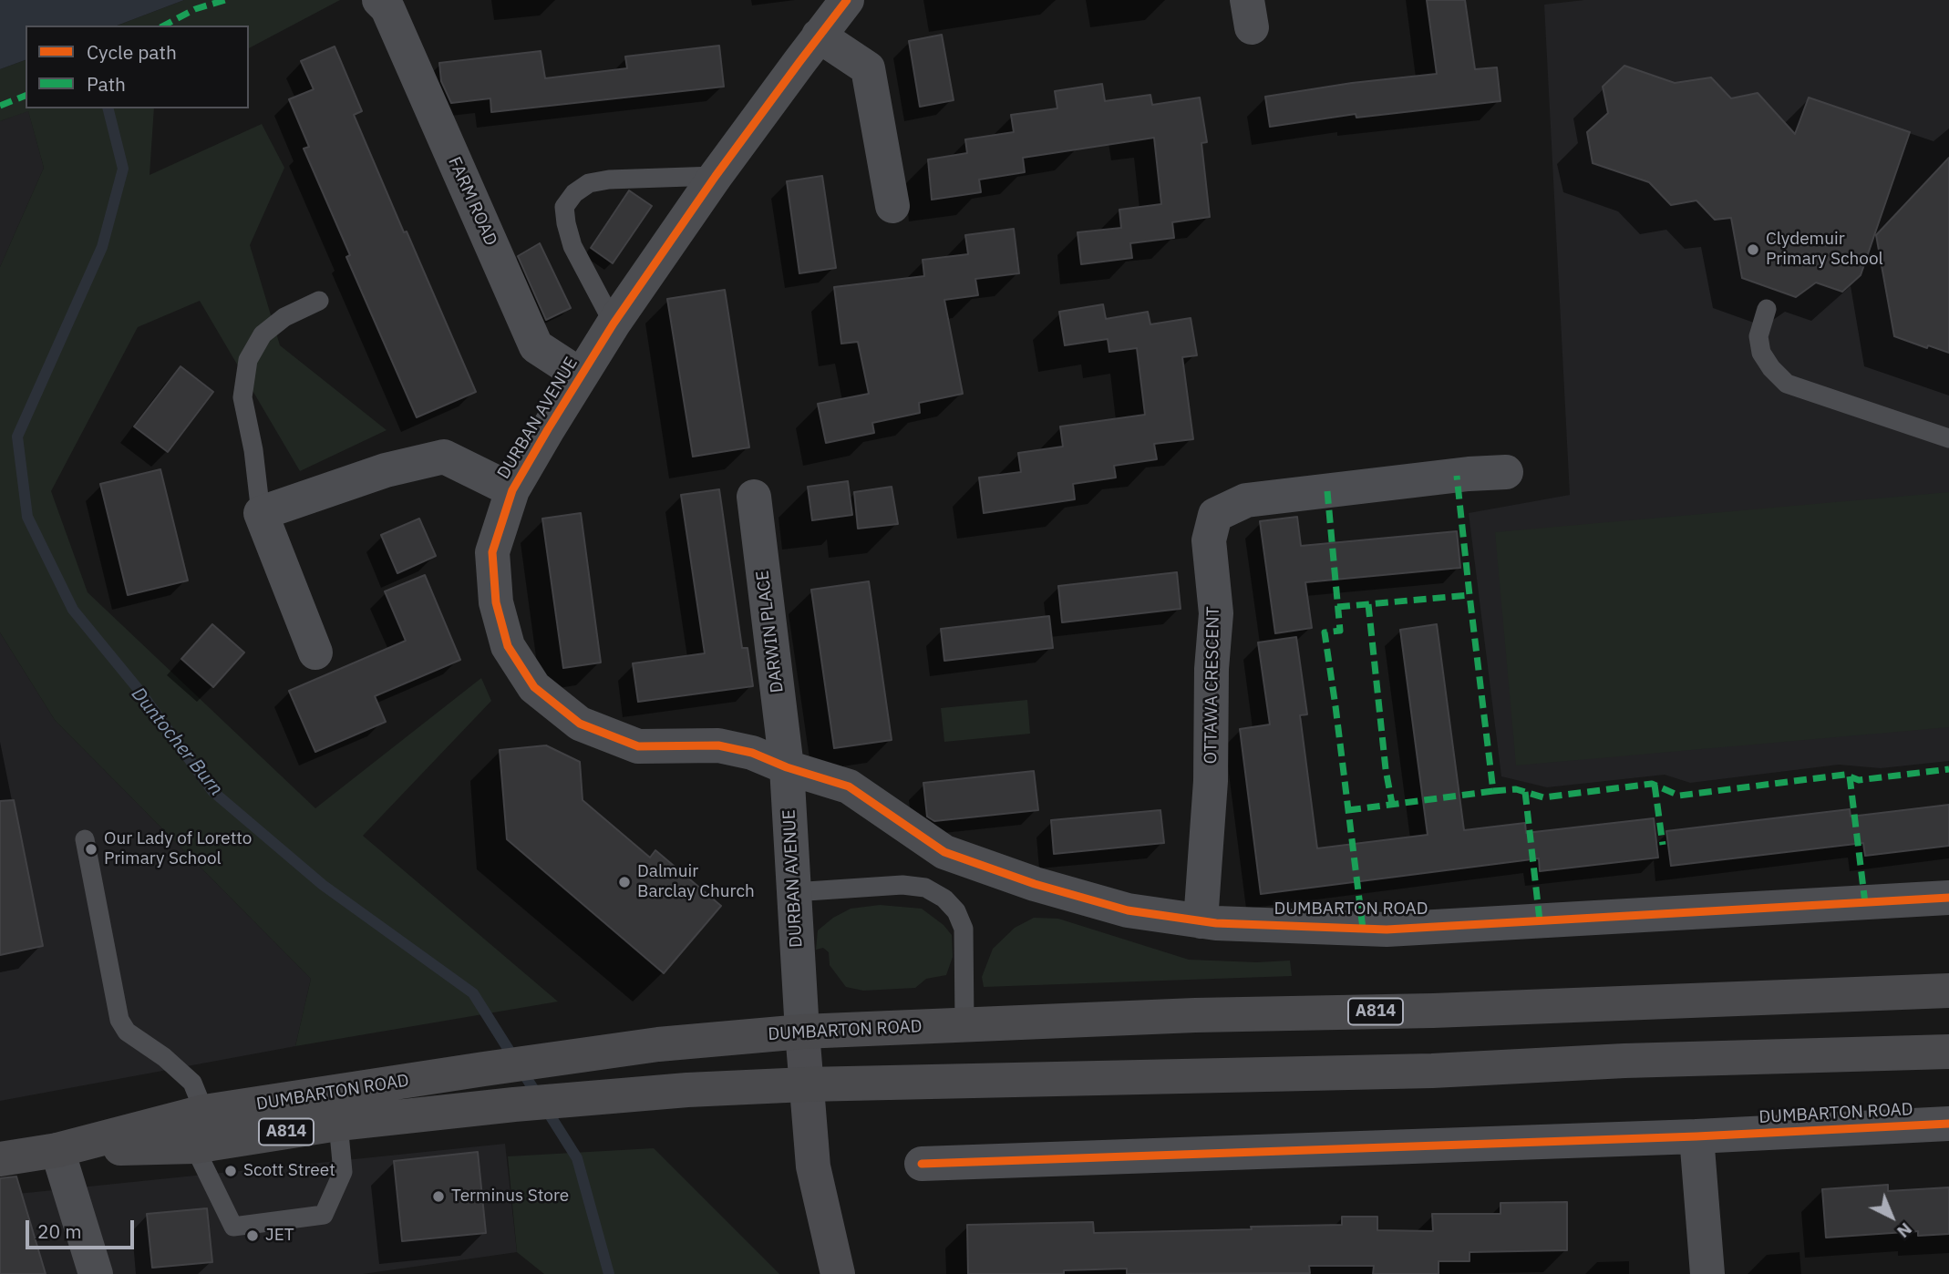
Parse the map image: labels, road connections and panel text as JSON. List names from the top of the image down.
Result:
{
  "streets": {
    "main road": ["DUMBARTON ROAD", "A814"],
    "street": [
      "FARM ROAD",
      "DURBAN AVENUE",
      "DARWIN PLACE",
      "OTTAWA CRESCENT"
    ]
  },
  "crossings": [
    ["FARM ROAD", "DURBAN AVENUE"],
    ["DURBAN AVENUE", "DARWIN PLACE"],
    ["DURBAN AVENUE", "DUMBARTON ROAD"],
    ["DARWIN PLACE", "DUMBARTON ROAD"],
    ["OTTAWA CRESCENT", "DUMBARTON ROAD"]
  ],
  "water": ["Duntocher Burn"],
  "places": [
    "Clydemuir Primary School",
    "Our Lady of Loretto Primary School",
    "Dalmuir Barclay Church",
    "Scott Street",
    "Terminus Store",
    "JET"
  ],
  "legend": ["Cycle path", "Path"],
  "scale_bar": "20 m",
  "north": "bottom right"
}
